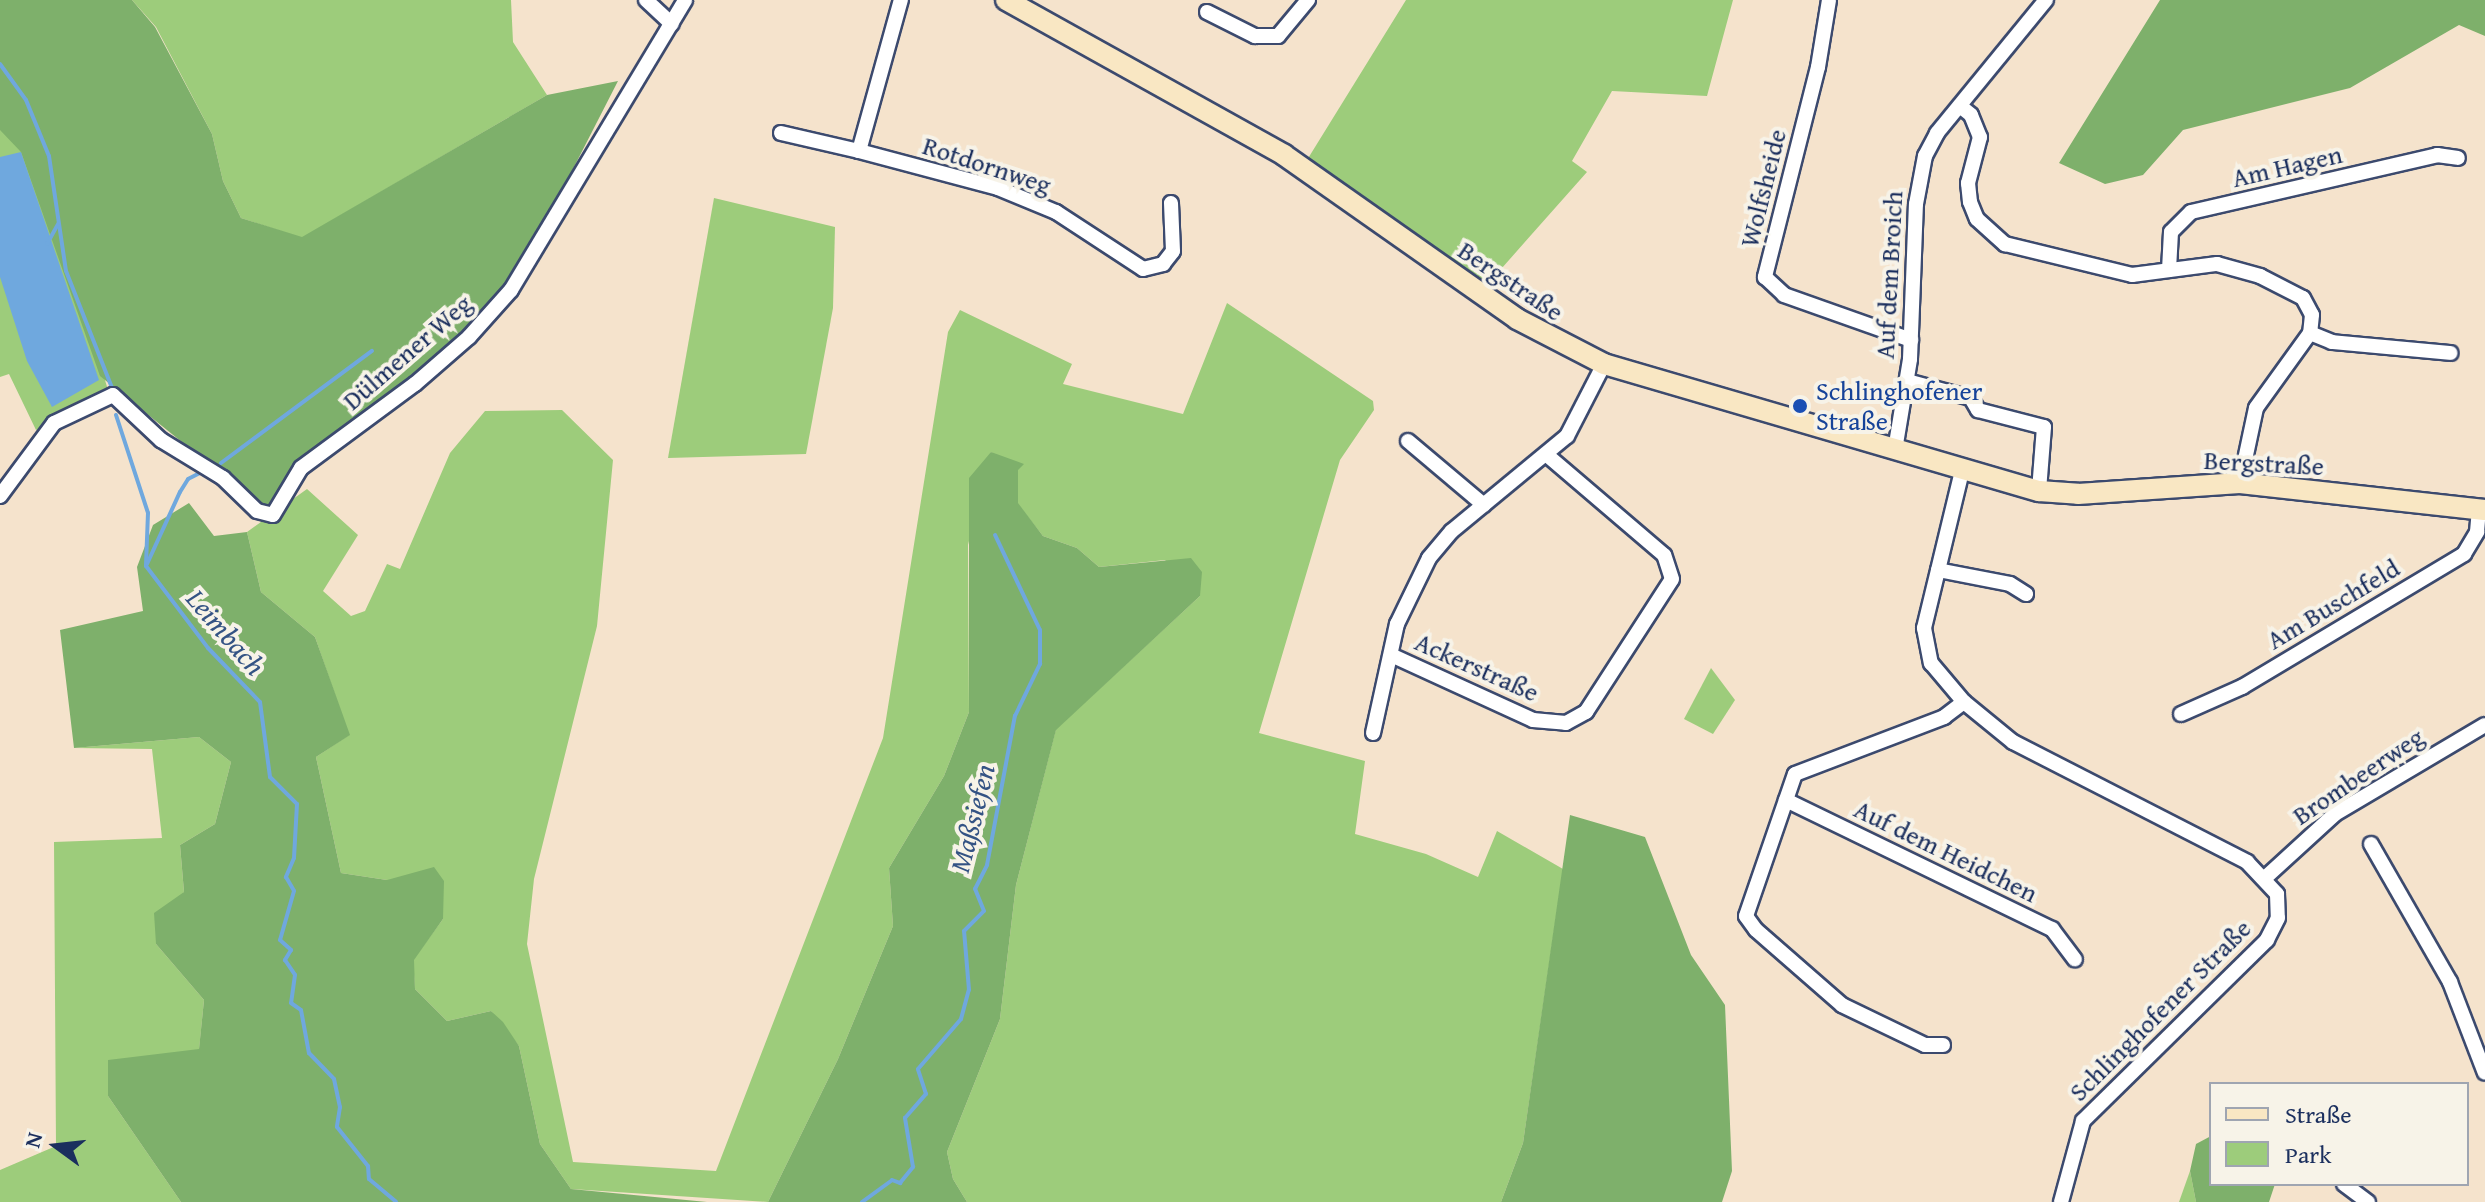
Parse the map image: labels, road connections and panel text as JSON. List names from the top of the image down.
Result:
{
  "streets": {
    "street": [
      "Rotdornweg",
      "Am Hagen",
      "Wolfsheide",
      "Auf dem Broich",
      "Bergstraße",
      "Dülmener Weg",
      "Am Buschfeld",
      "Ackerstraße",
      "Brombeerweg",
      "Auf dem Heidchen",
      "Schlinghofener Straße"
    ]
  },
  "crossings": [
    ["Wolfsheide", "Auf dem Broich"],
    ["Auf dem Broich", "Bergstraße"],
    ["Bergstraße", "Am Buschfeld"],
    ["Brombeerweg", "Schlinghofener Straße"]
  ],
  "water": ["Leimbach", "Maßsiefen"],
  "places": ["Schlinghofener Straße"],
  "legend": ["Straße", "Park"],
  "north": "left"
}
